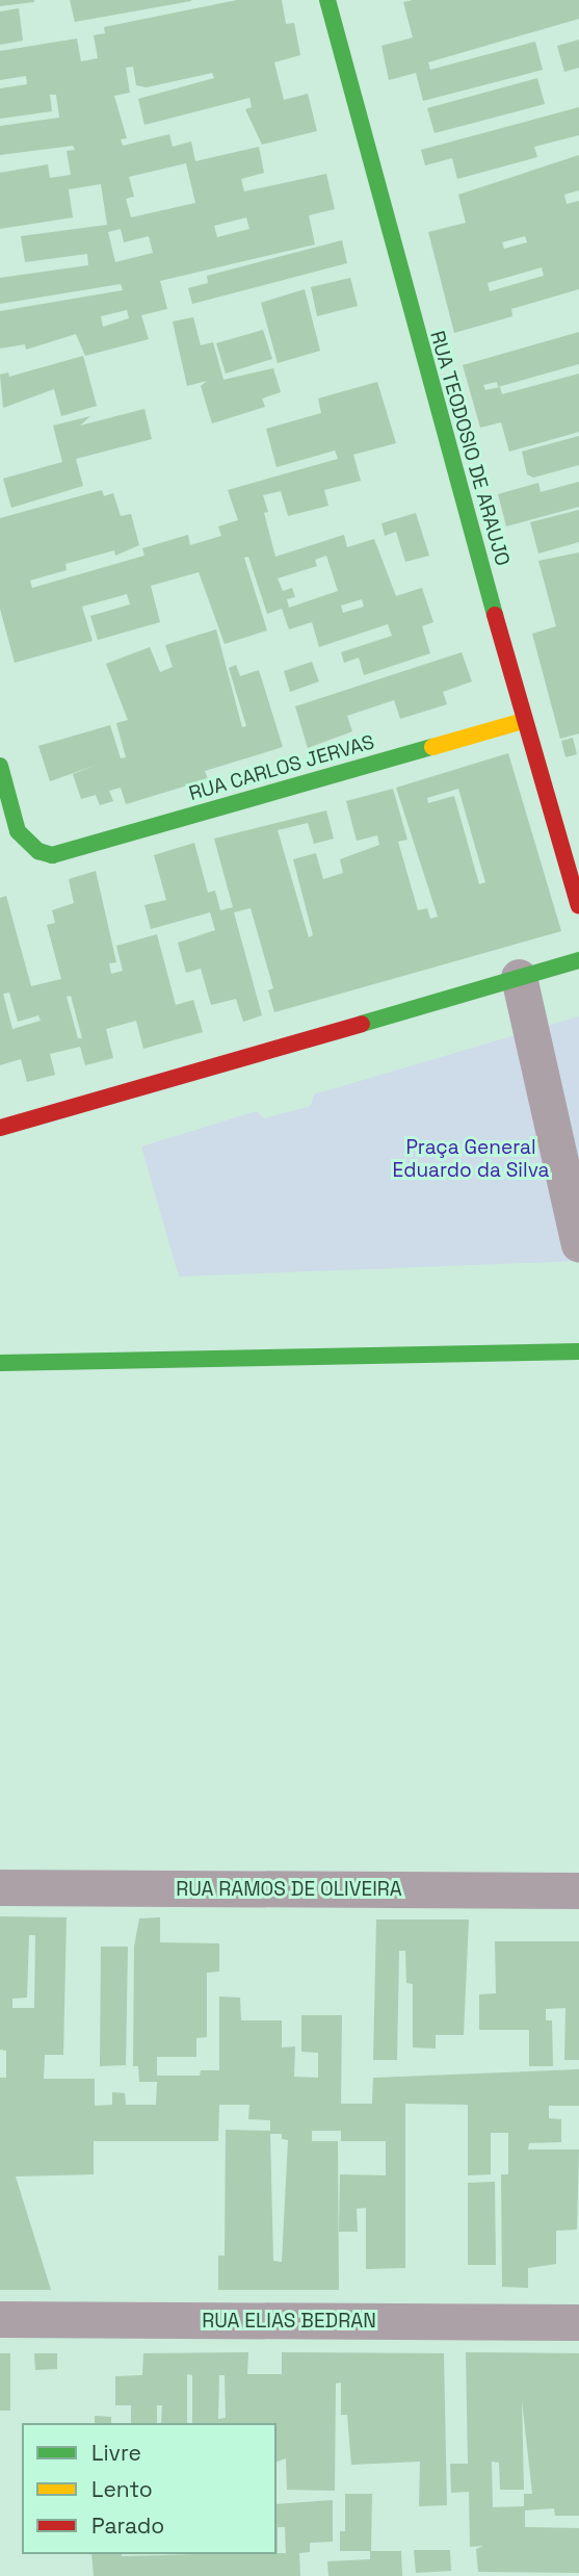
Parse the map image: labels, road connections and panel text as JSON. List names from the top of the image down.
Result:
{
  "streets": {
    "street": [
      "RUA TEODOSIO DE ARAUJO",
      "RUA CARLOS JERVAS",
      "RUA RAMOS DE OLIVEIRA",
      "RUA ELIAS BEDRAN"
    ]
  },
  "crossings": [
    ["RUA TEODOSIO DE ARAUJO", "RUA CARLOS JERVAS"]
  ],
  "parks": ["Praça General Eduardo da Silva"],
  "legend": ["Livre", "Lento", "Parado"]
}
